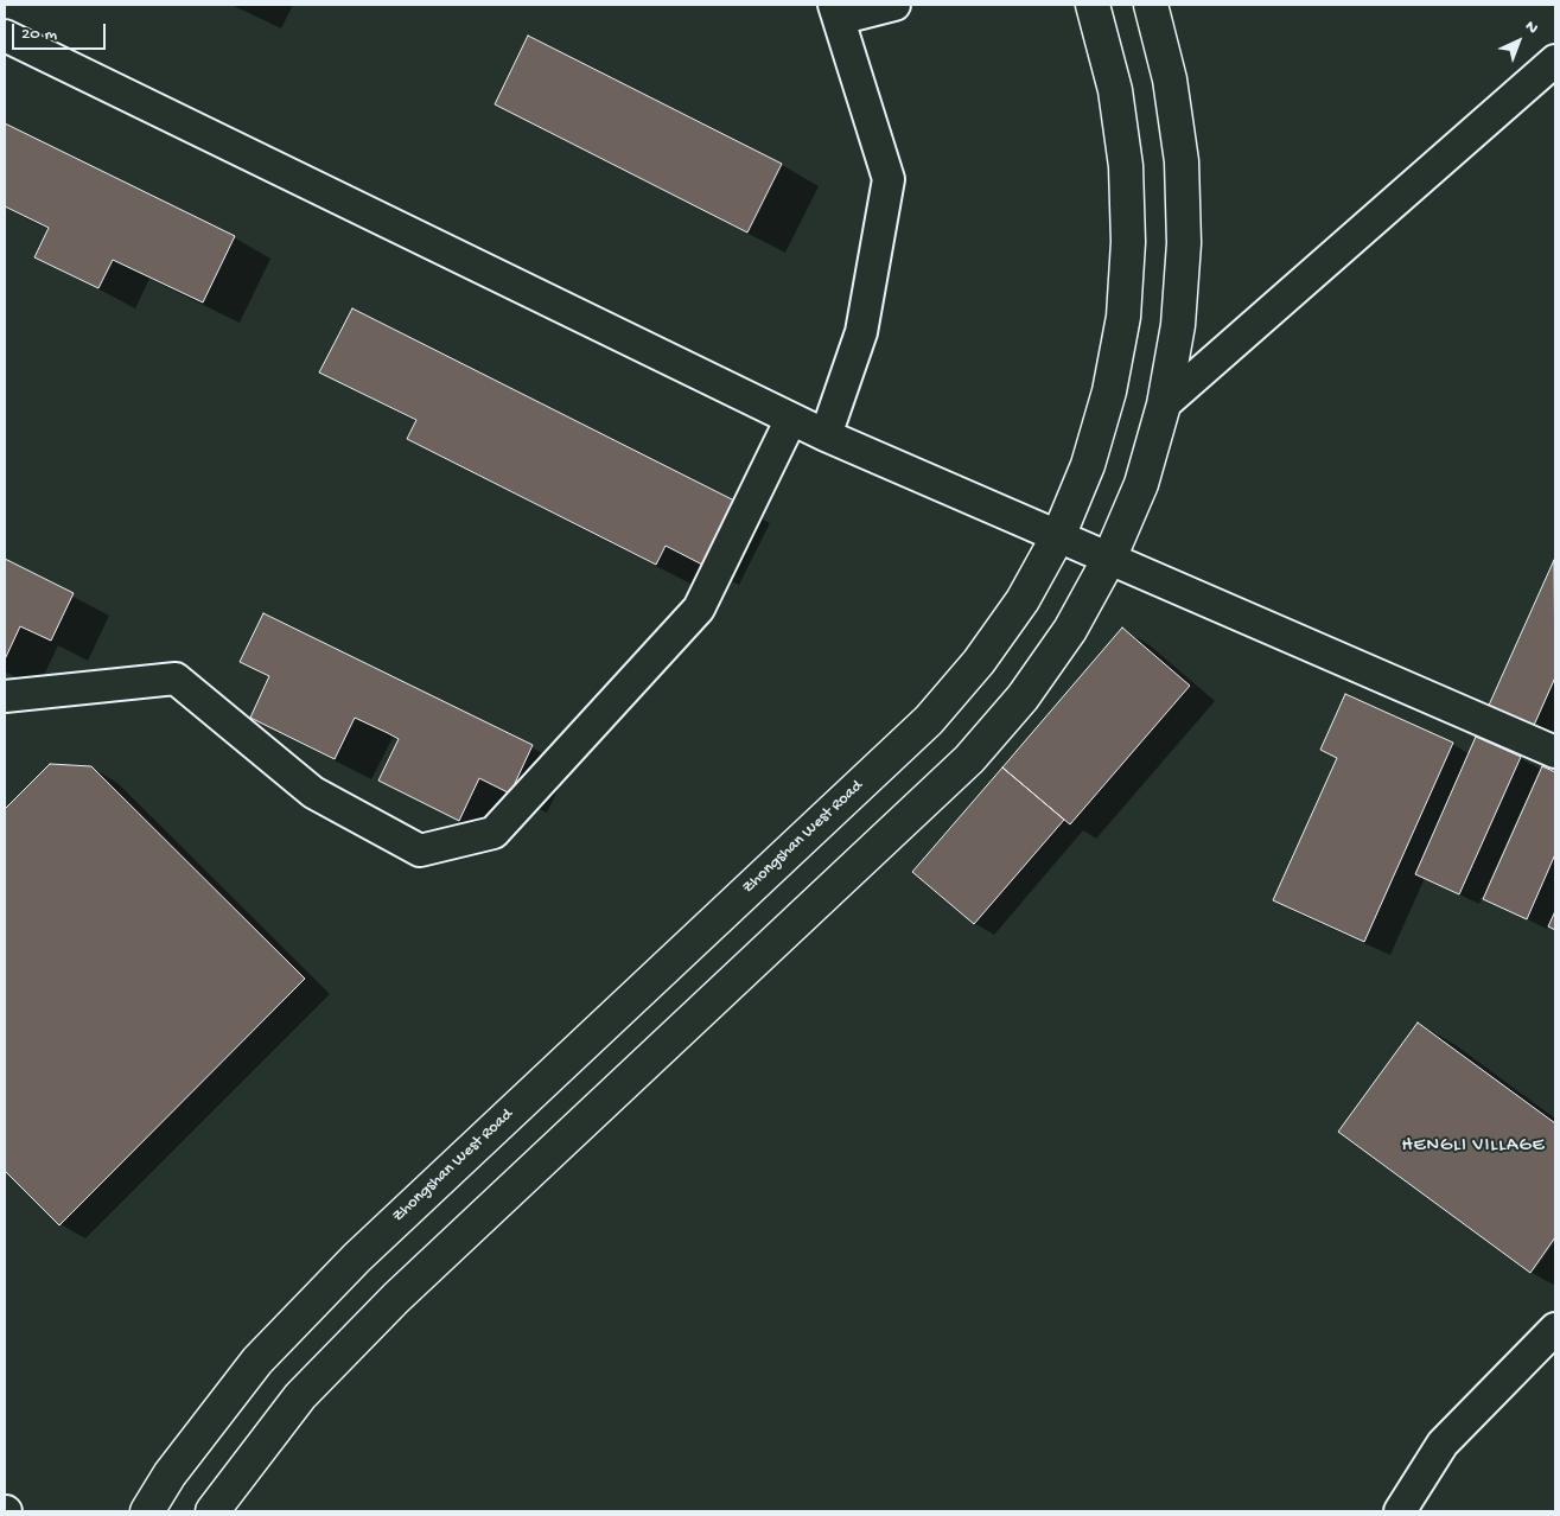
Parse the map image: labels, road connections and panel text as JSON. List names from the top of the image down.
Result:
{
  "streets": {
    "main road": ["Zhongshan West Road"]
  },
  "districts": ["HENGLI VILLAGE"],
  "scale_bar": "20 m",
  "north": "top right"
}
